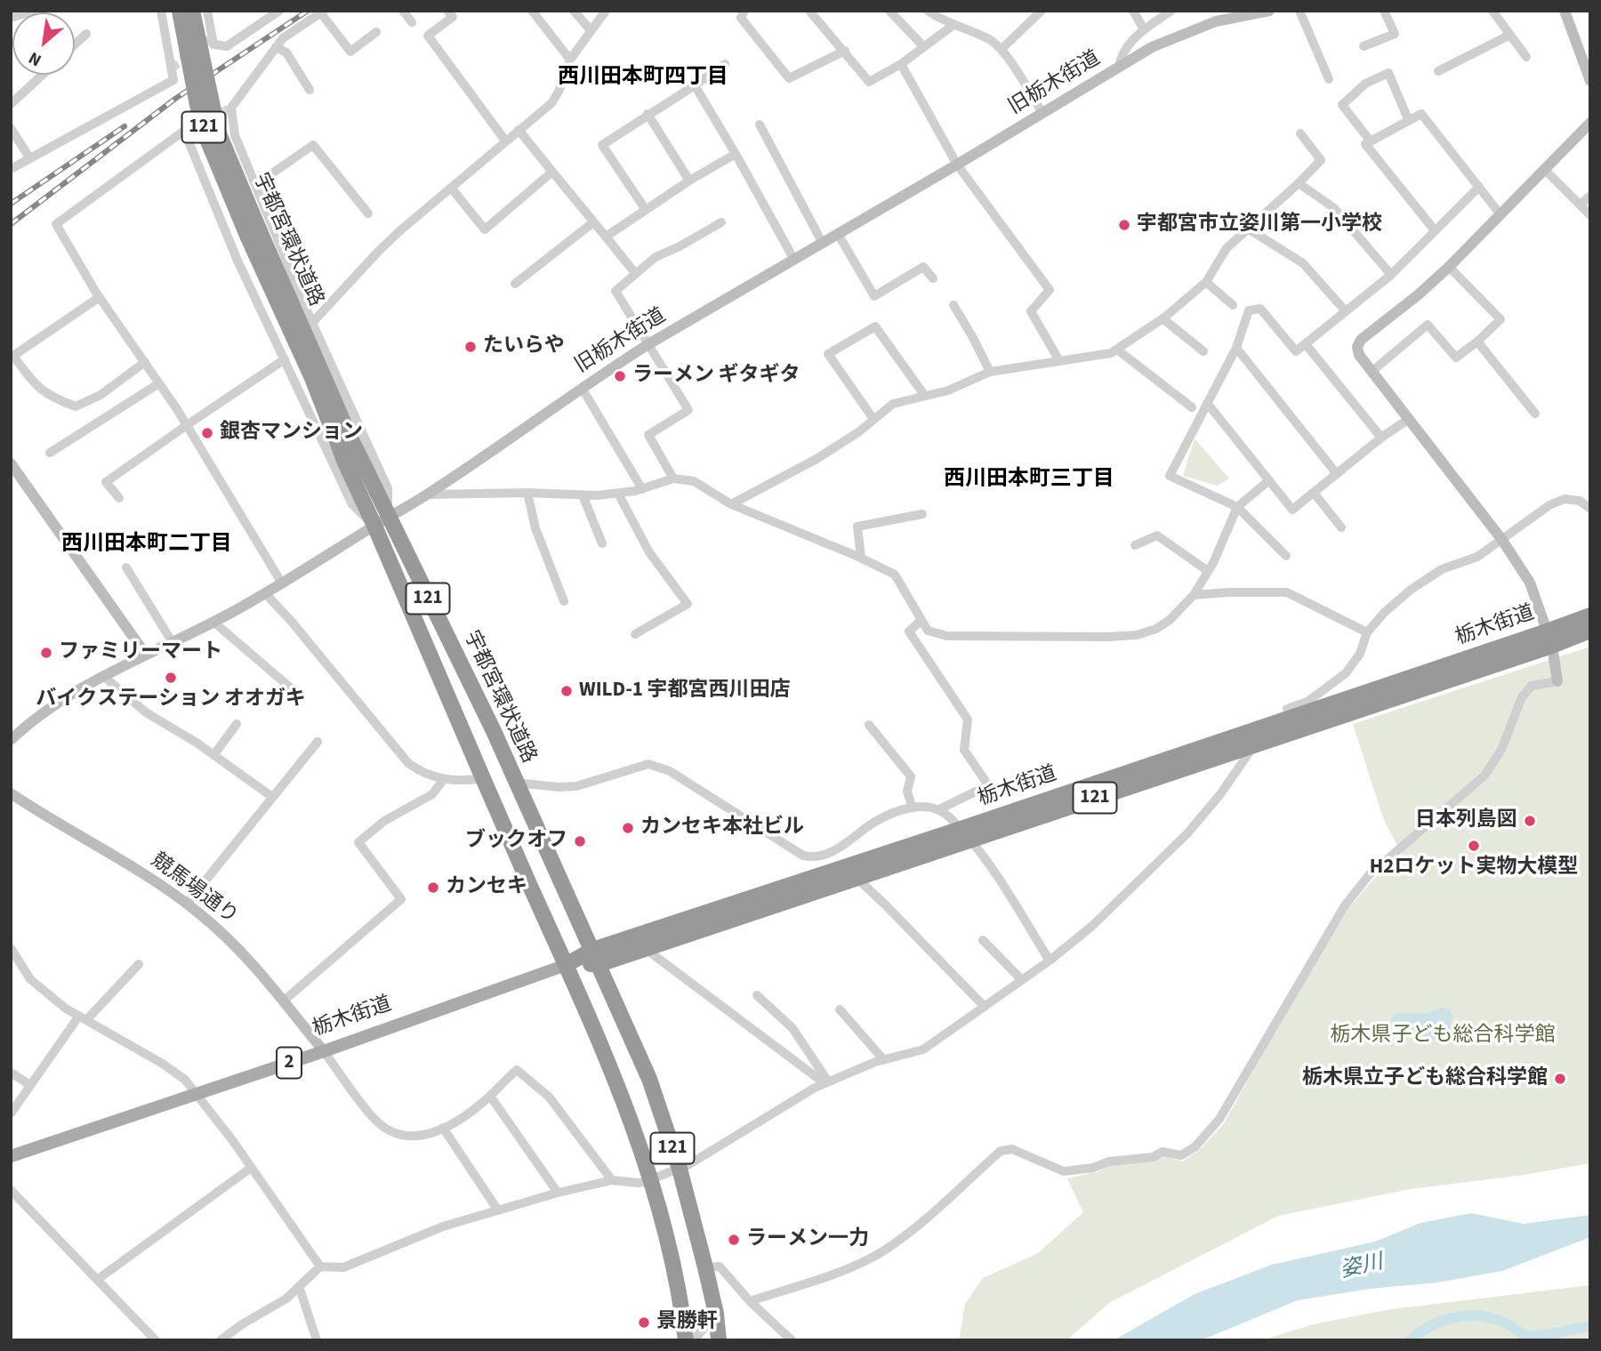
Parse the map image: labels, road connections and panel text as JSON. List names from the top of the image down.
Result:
{
  "streets": {
    "highway": ["121", "宇都宮環状道路", "栃木街道"],
    "main road": ["2"],
    "street": ["旧栃木街道", "競馬場通り"]
  },
  "crossings": [
    ["旧栃木街道", "宇都宮環状道路"],
    ["宇都宮環状道路", "栃木街道"],
    ["栃木街道", "競馬場通り"]
  ],
  "districts": ["西川田本町四丁目", "西川田本町三丁目", "西川田本町二丁目"],
  "water": ["姿川"],
  "parks": ["栃木県子ども総合科学館"],
  "places": [
    "宇都宮市立姿川第一小学校",
    "たいらや",
    "ラーメン ギタギタ",
    "銀杏マンション",
    "ファミリーマート",
    "バイクステーション オオガキ",
    "WILD-1 宇都宮西川田店",
    "日本列島図",
    "カンセキ本社ビル",
    "ブックオフ",
    "H2ロケット実物大模型",
    "カンセキ",
    "栃木県立子ども総合科学館",
    "ラーメン一力",
    "景勝軒"
  ],
  "north": "bottom left"
}
